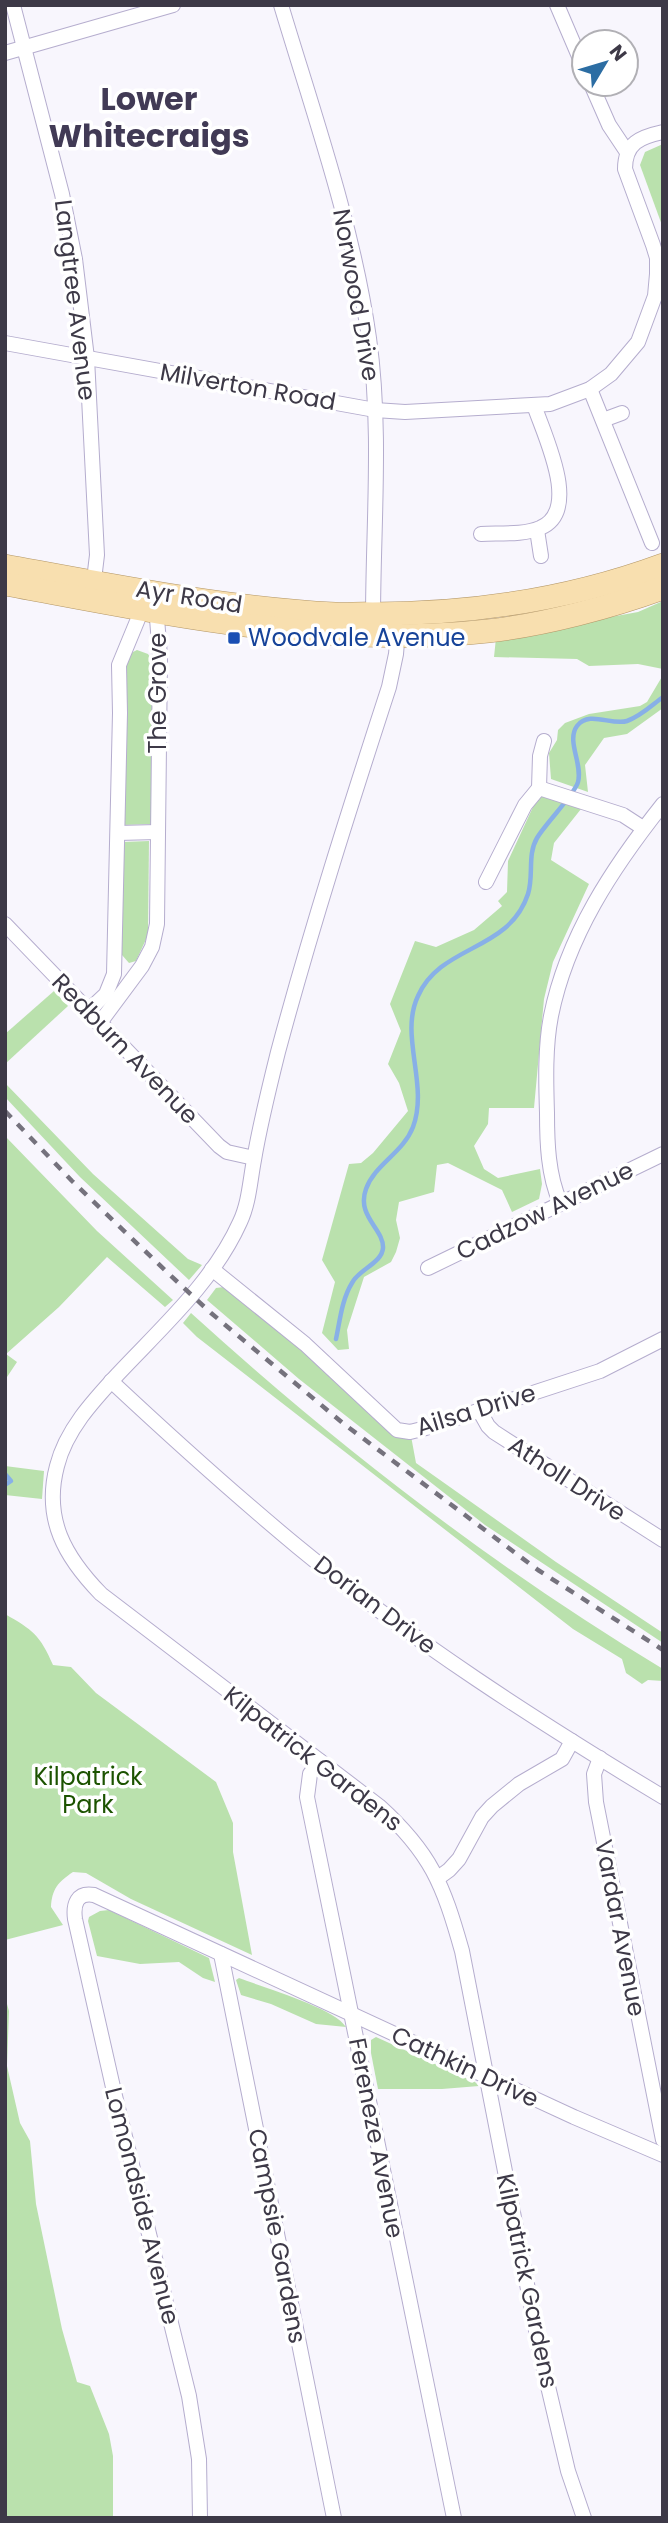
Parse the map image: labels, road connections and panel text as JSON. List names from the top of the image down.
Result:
{
  "streets": {
    "main road": ["Ayr Road"],
    "street": [
      "Norwood Drive",
      "Langtree Avenue",
      "Milverton Road",
      "The Grove",
      "Redburn Avenue",
      "Cadzow Avenue",
      "Ailsa Drive",
      "Atholl Drive",
      "Dorian Drive",
      "Kilpatrick Gardens",
      "Vardar Avenue",
      "Cathkin Drive",
      "Fereneze Avenue",
      "Lomondside Avenue",
      "Campsie Gardens"
    ]
  },
  "crossings": [
    ["Norwood Drive", "Milverton Road"],
    ["Norwood Drive", "Ayr Road"],
    ["Langtree Avenue", "Milverton Road"],
    ["Langtree Avenue", "Ayr Road"],
    ["Ayr Road", "The Grove"],
    ["The Grove", "Redburn Avenue"],
    ["Ailsa Drive", "Atholl Drive"],
    ["Ailsa Drive", "Kilpatrick Gardens"],
    ["Dorian Drive", "Kilpatrick Gardens"],
    ["Dorian Drive", "Vardar Avenue"],
    ["Kilpatrick Gardens", "Cathkin Drive"],
    ["Kilpatrick Gardens", "Fereneze Avenue"],
    ["Cathkin Drive", "Fereneze Avenue"],
    ["Cathkin Drive", "Lomondside Avenue"],
    ["Cathkin Drive", "Campsie Gardens"]
  ],
  "districts": ["Lower Whitecraigs"],
  "parks": ["Kilpatrick Park"],
  "places": {
    "transit": ["Woodvale Avenue"]
  },
  "north": "top right"
}
